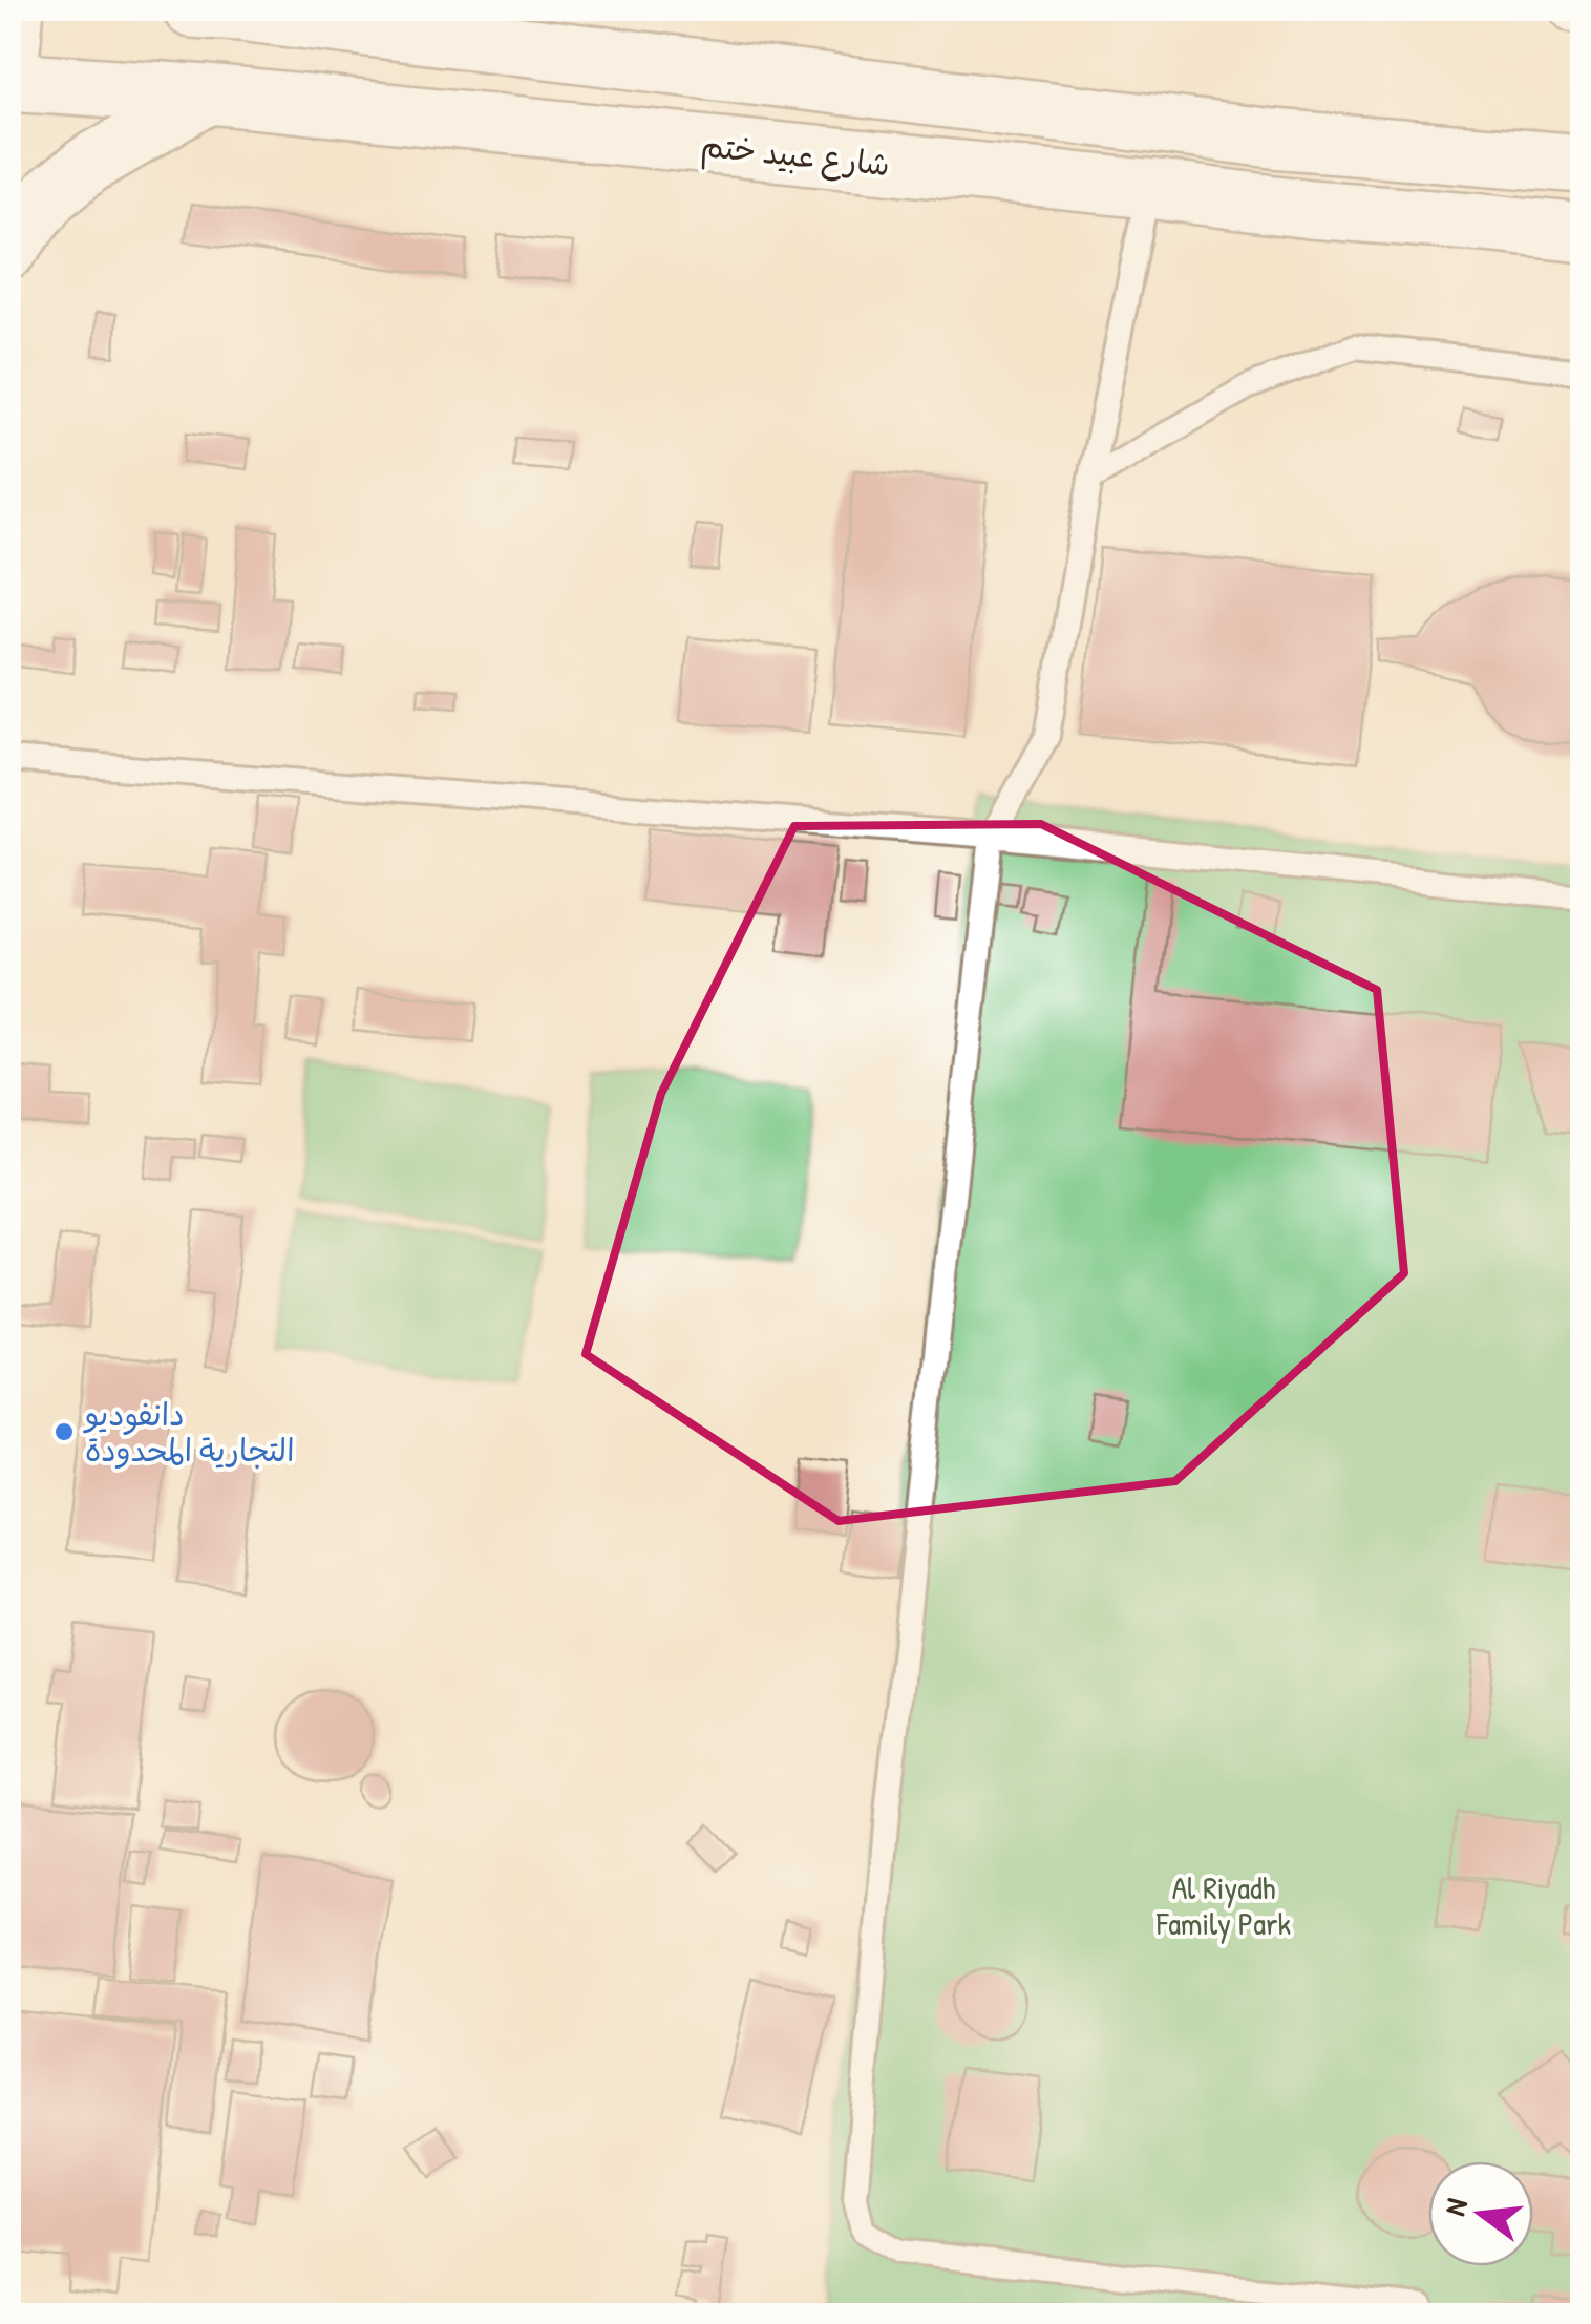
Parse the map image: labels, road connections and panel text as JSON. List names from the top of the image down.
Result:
{
  "streets": {
    "main road": ["شارع عبيد ختم"]
  },
  "parks": ["Al Riyadh Family Park"],
  "places": ["دانفوديو التجارية المحدودة"],
  "north": "left"
}
